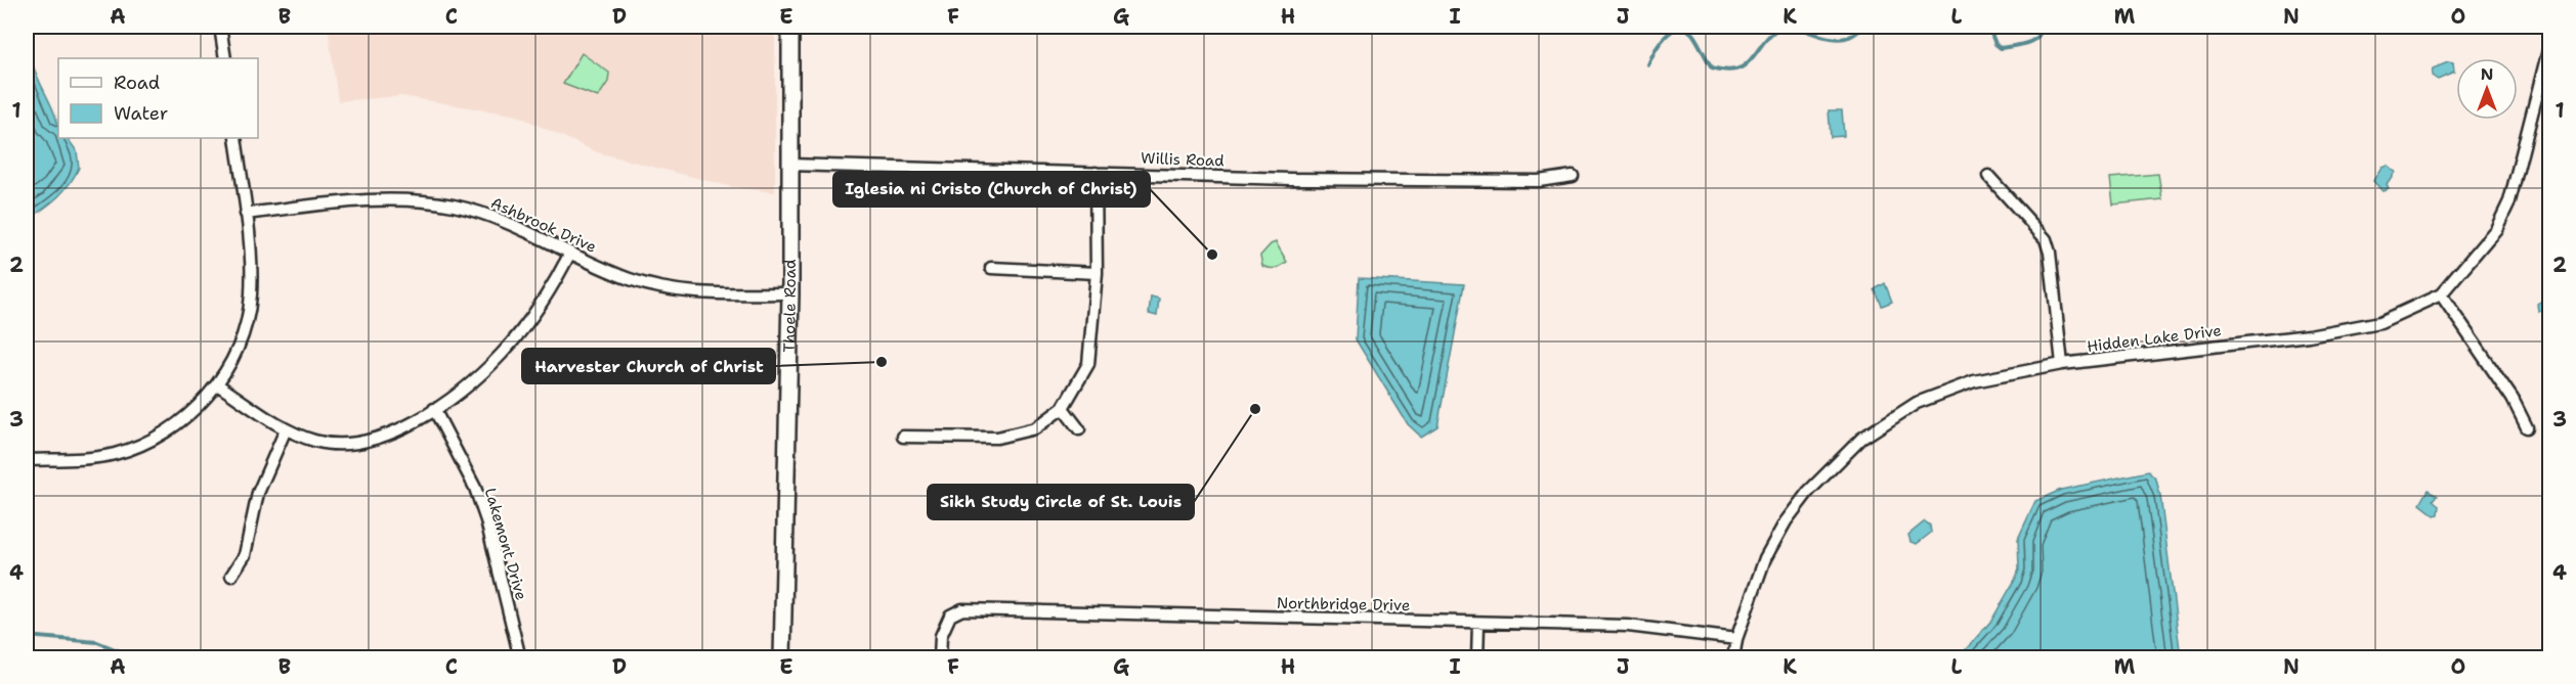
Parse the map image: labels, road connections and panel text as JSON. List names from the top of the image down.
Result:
{
  "streets": {
    "main road": ["Thoele Road"],
    "street": [
      "Willis Road",
      "Ashbrook Drive",
      "Hidden Lake Drive",
      "Lakemont Drive",
      "Northbridge Drive"
    ]
  },
  "crossings": [
    ["Willis Road", "Thoele Road"],
    ["Ashbrook Drive", "Thoele Road"],
    ["Hidden Lake Drive", "Northbridge Drive"]
  ],
  "places": ["Iglesia ni Cristo (Church of Christ)", "Harvester Church of Christ", "Sikh Study Circle of St. Louis"],
  "legend": ["Road", "Water"],
  "north": "top",
  "grid": {
    "columns": [
      "A",
      "B",
      "C",
      "D",
      "E",
      "F",
      "G",
      "H",
      "I",
      "J",
      "K",
      "L",
      "M",
      "N",
      "O"
    ],
    "rows": [
      "1",
      "2",
      "3",
      "4"
    ]
  }
}
